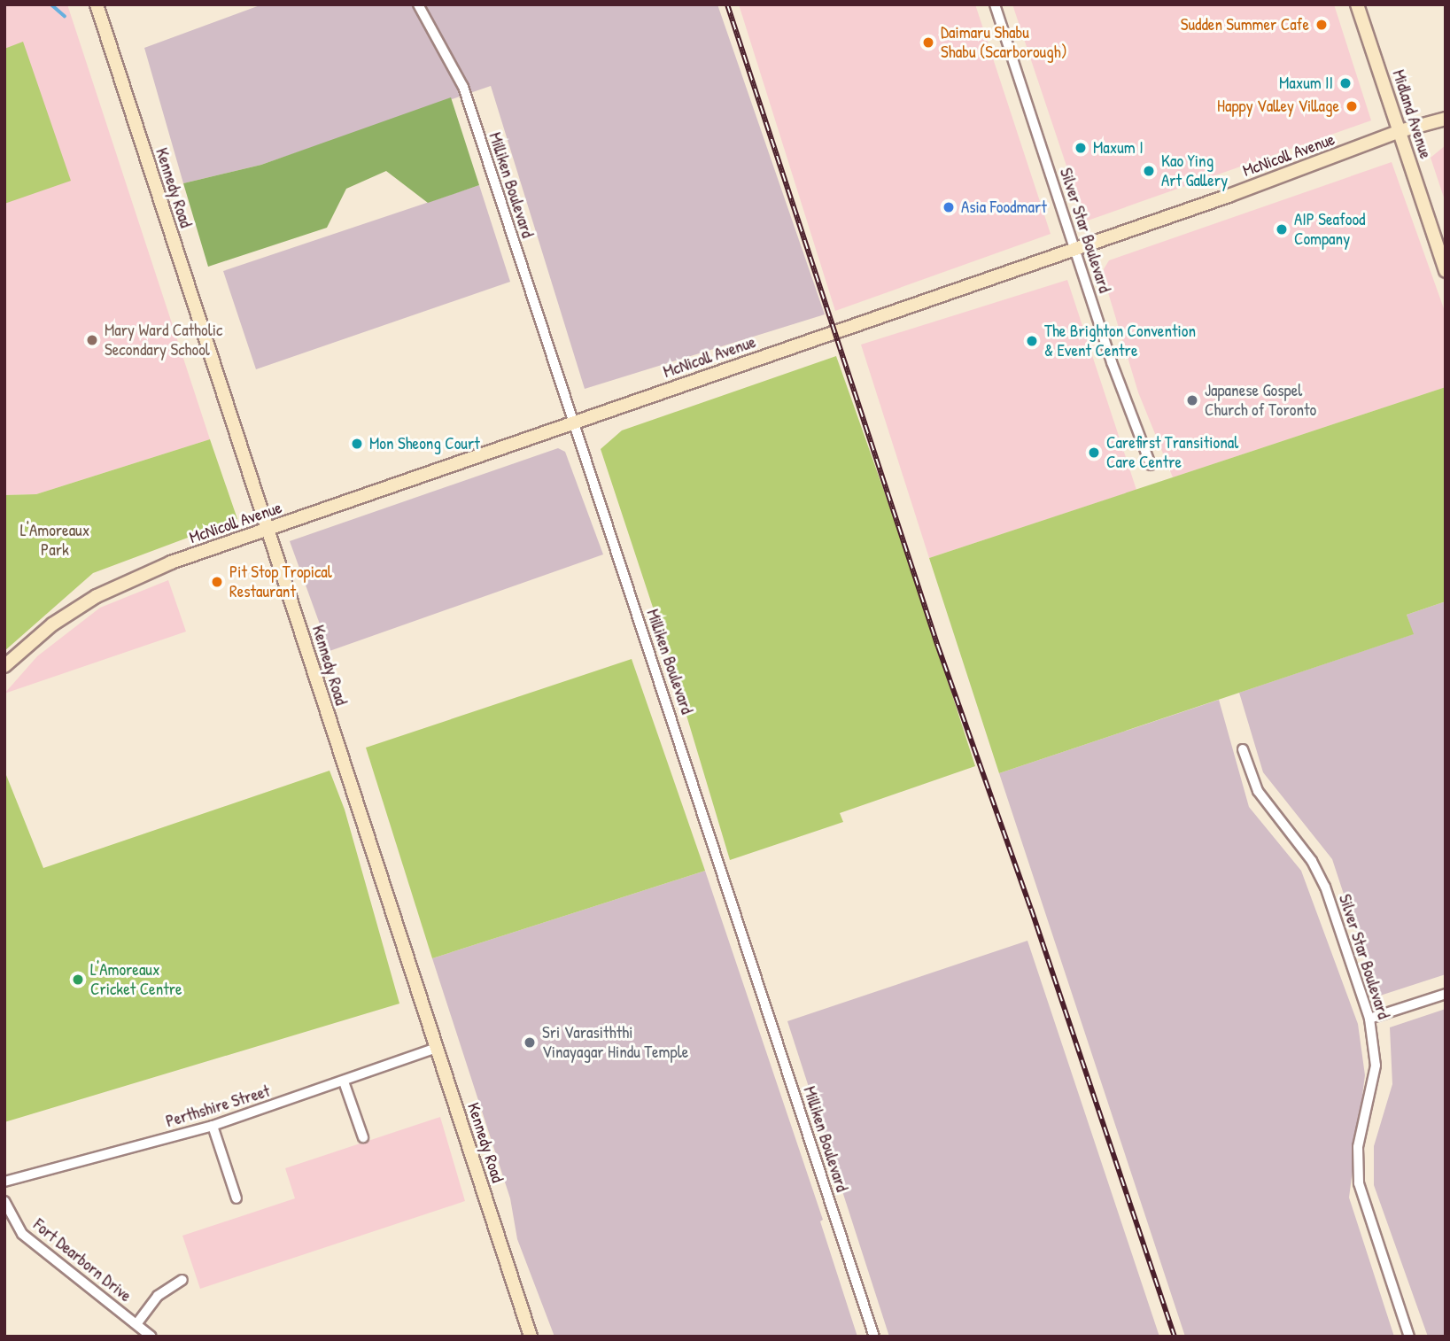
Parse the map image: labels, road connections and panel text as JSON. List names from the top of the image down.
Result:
{
  "streets": {
    "main road": ["Midland Avenue", "McNicoll Avenue", "Kennedy Road"],
    "street": [
      "Milliken Boulevard",
      "Silver Star Boulevard",
      "Perthshire Street",
      "Fort Dearborn Drive"
    ]
  },
  "crossings": [
    ["Midland Avenue", "McNicoll Avenue"],
    ["McNicoll Avenue", "Milliken Boulevard"],
    ["McNicoll Avenue", "Kennedy Road"],
    ["McNicoll Avenue", "Silver Star Boulevard"],
    ["Kennedy Road", "Perthshire Street"]
  ],
  "parks": ["L'Amoreaux Park"],
  "places": [
    "Sudden Summer Cafe",
    "Daimaru Shabu Shabu (Scarborough)",
    "Maxum II",
    "Happy Valley Village",
    "Maxum I",
    "Kao Ying Art Gallery",
    "Asia Foodmart",
    "AIP Seafood Company",
    "Mary Ward Catholic Secondary School",
    "The Brighton Convention & Event Centre",
    "Japanese Gospel Church of Toronto",
    "Mon Sheong Court",
    "Carefirst Transitional Care Centre",
    "Pit Stop Tropical Restaurant",
    "L'Amoreaux Cricket Centre",
    "Sri Varasiththi Vinayagar Hindu Temple"
  ]
}
